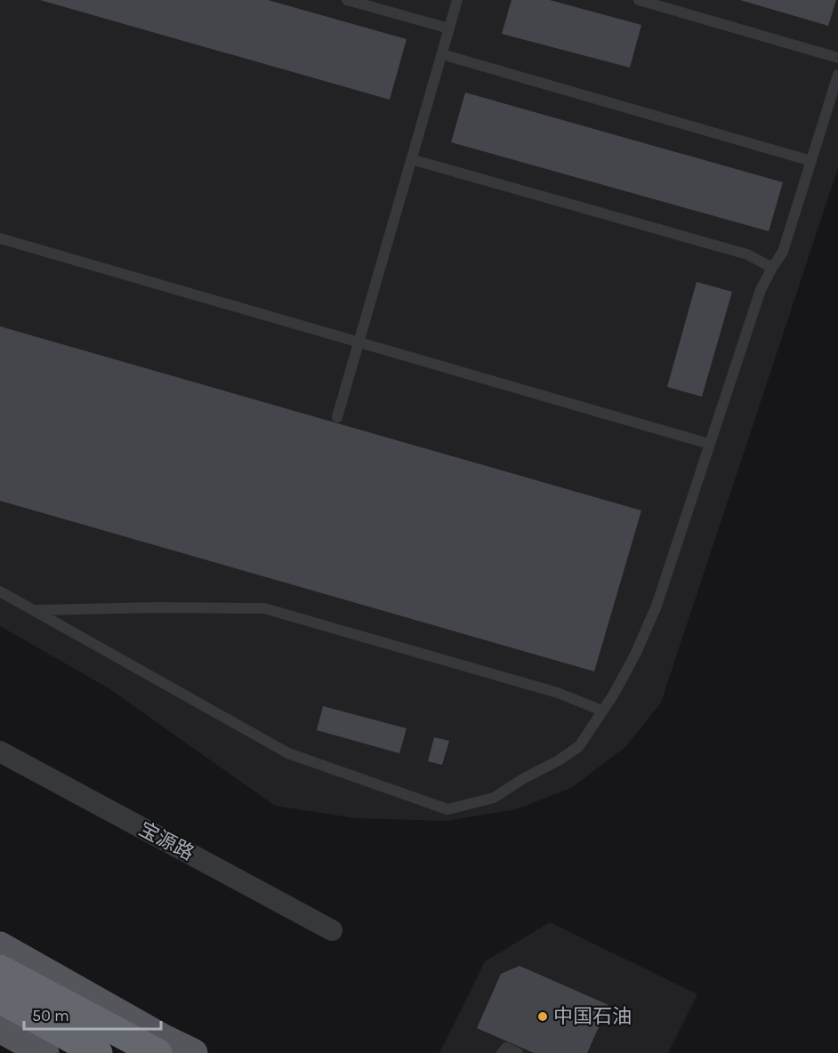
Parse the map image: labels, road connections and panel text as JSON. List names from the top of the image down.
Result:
{
  "streets": {
    "street": ["宝源路"]
  },
  "places": ["中国石油"],
  "scale_bar": "50 m"
}
